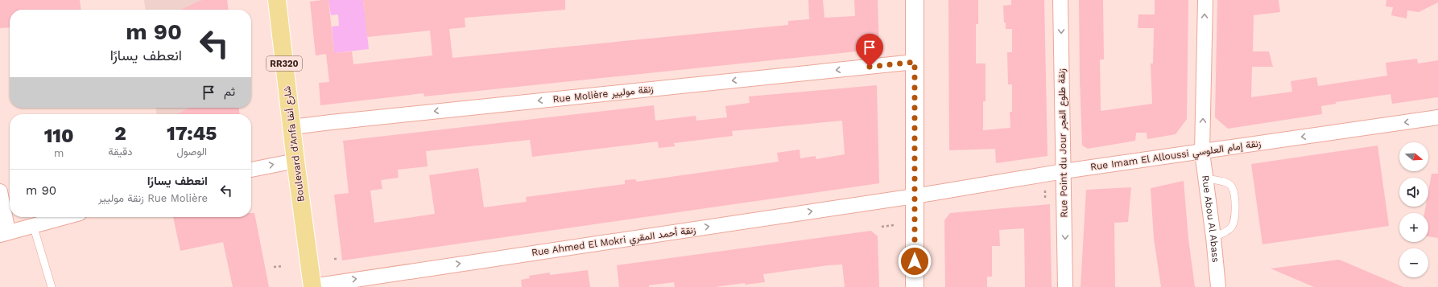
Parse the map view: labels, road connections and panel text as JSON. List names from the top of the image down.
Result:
{
  "streets": {
    "main road": ["RR320", "Boulevard d'Anfa شارع أنفا"],
    "street": [
      "Rue Molière زنقة موليير",
      "Rue Point du Jour زنقة طلوع الفجر",
      "Rue Imam El Alloussi زنقة إمام العلوسي",
      "Rue Abou Al Abass",
      "Rue Ahmed El Mokri زنقة أحمد المقري"
    ]
  },
  "crossings": [
    ["Rue Molière زنقة موليير", "Boulevard d'Anfa شارع أنفا"],
    ["Rue Point du Jour زنقة طلوع الفجر", "Rue Imam El Alloussi زنقة إمام العلوسي"],
    ["Boulevard d'Anfa شارع أنفا", "Rue Ahmed El Mokri زنقة أحمد المقري"],
    ["Rue Imam El Alloussi زنقة إمام العلوسي", "Rue Abou Al Abass"],
    ["Rue Imam El Alloussi زنقة إمام العلوسي", "Rue Ahmed El Mokri زنقة أحمد المقري"]
  ],
  "one_way": [
    "Rue Molière زنقة موليير",
    "Rue Point du Jour زنقة طلوع الفجر",
    "Rue Imam El Alloussi زنقة إمام العلوسي",
    "Rue Abou Al Abass",
    "Rue Ahmed El Mokri زنقة أحمد المقري"
  ],
  "north": "right",
  "page": {
    "turn": ["90 m", "انعطف يسارًا"],
    "then": "ثم",
    "eta": [
      "17:45",
      "الوصول",
      "2",
      "دقيقة",
      "110",
      "m"
    ],
    "map_buttons": ["+", "−"],
    "list": [
      {
        "name": "انعطف يسارًا",
        "note": "Rue Molière زنقة موليير",
        "value": "90 m"
      }
    ]
  }
}
